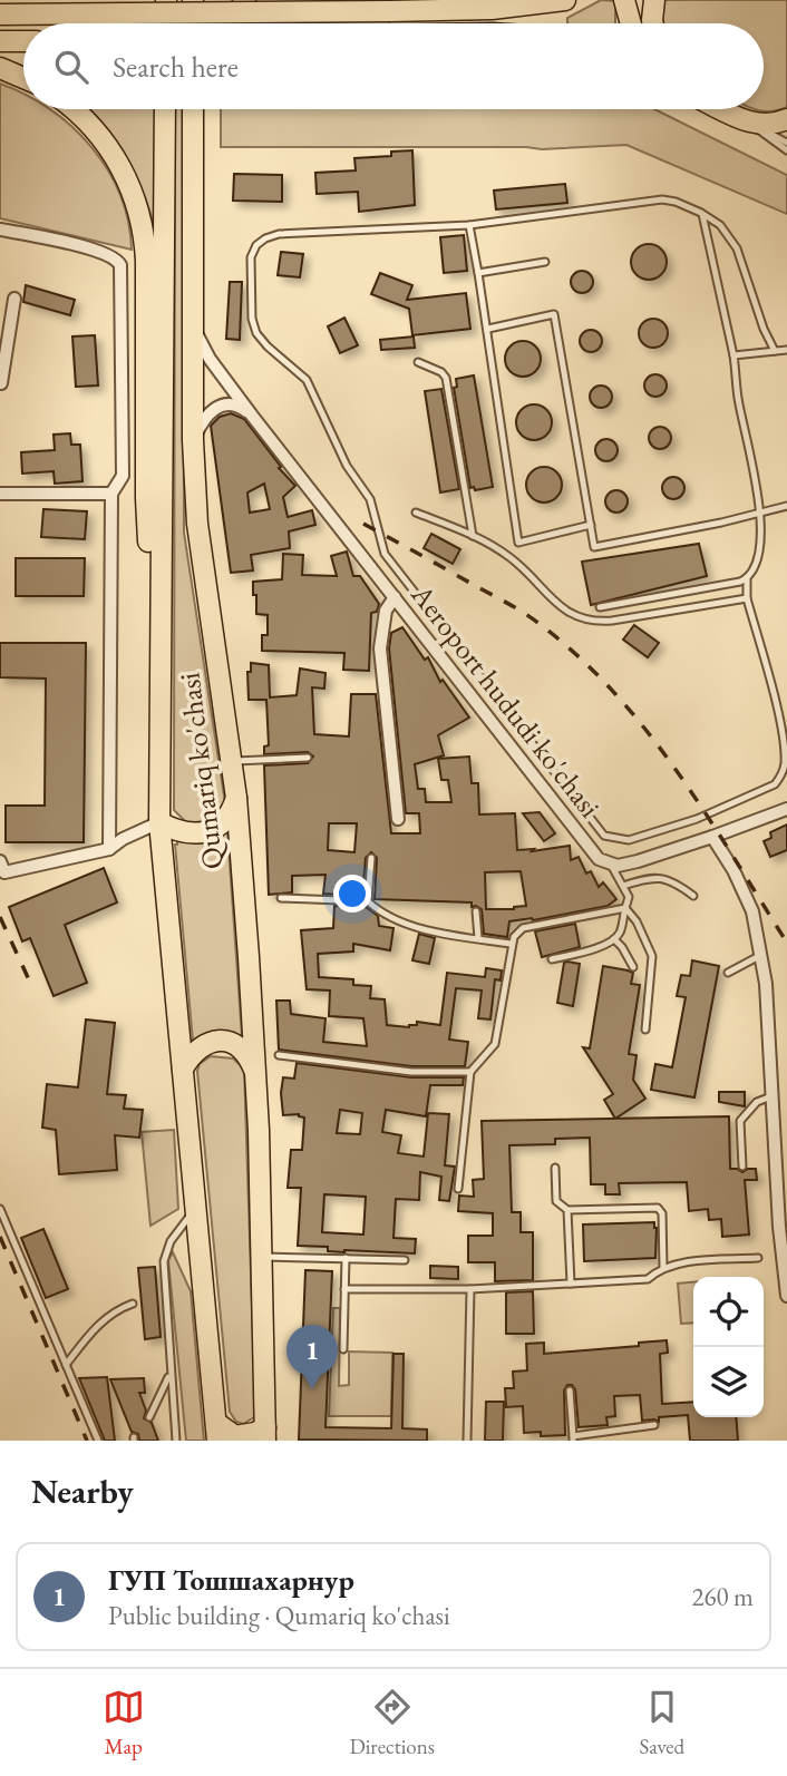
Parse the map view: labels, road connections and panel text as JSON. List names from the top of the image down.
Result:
{
  "streets": {
    "main road": ["Qumariq ko'chasi"],
    "street": ["Aeroport hududi ko'chasi"]
  },
  "crossings": [
    ["Aeroport hududi ko'chasi", "Qumariq ko'chasi"]
  ],
  "page": {
    "search": "Search here",
    "pins": "1",
    "heading": "Nearby",
    "list": [
      {
        "mark": "1",
        "name": "ГУП Тошшахарнур",
        "note": "Public building · Qumariq ko'chasi",
        "value": "260 m"
      }
    ],
    "nav": ["Map", "Directions", "Saved"]
  }
}
